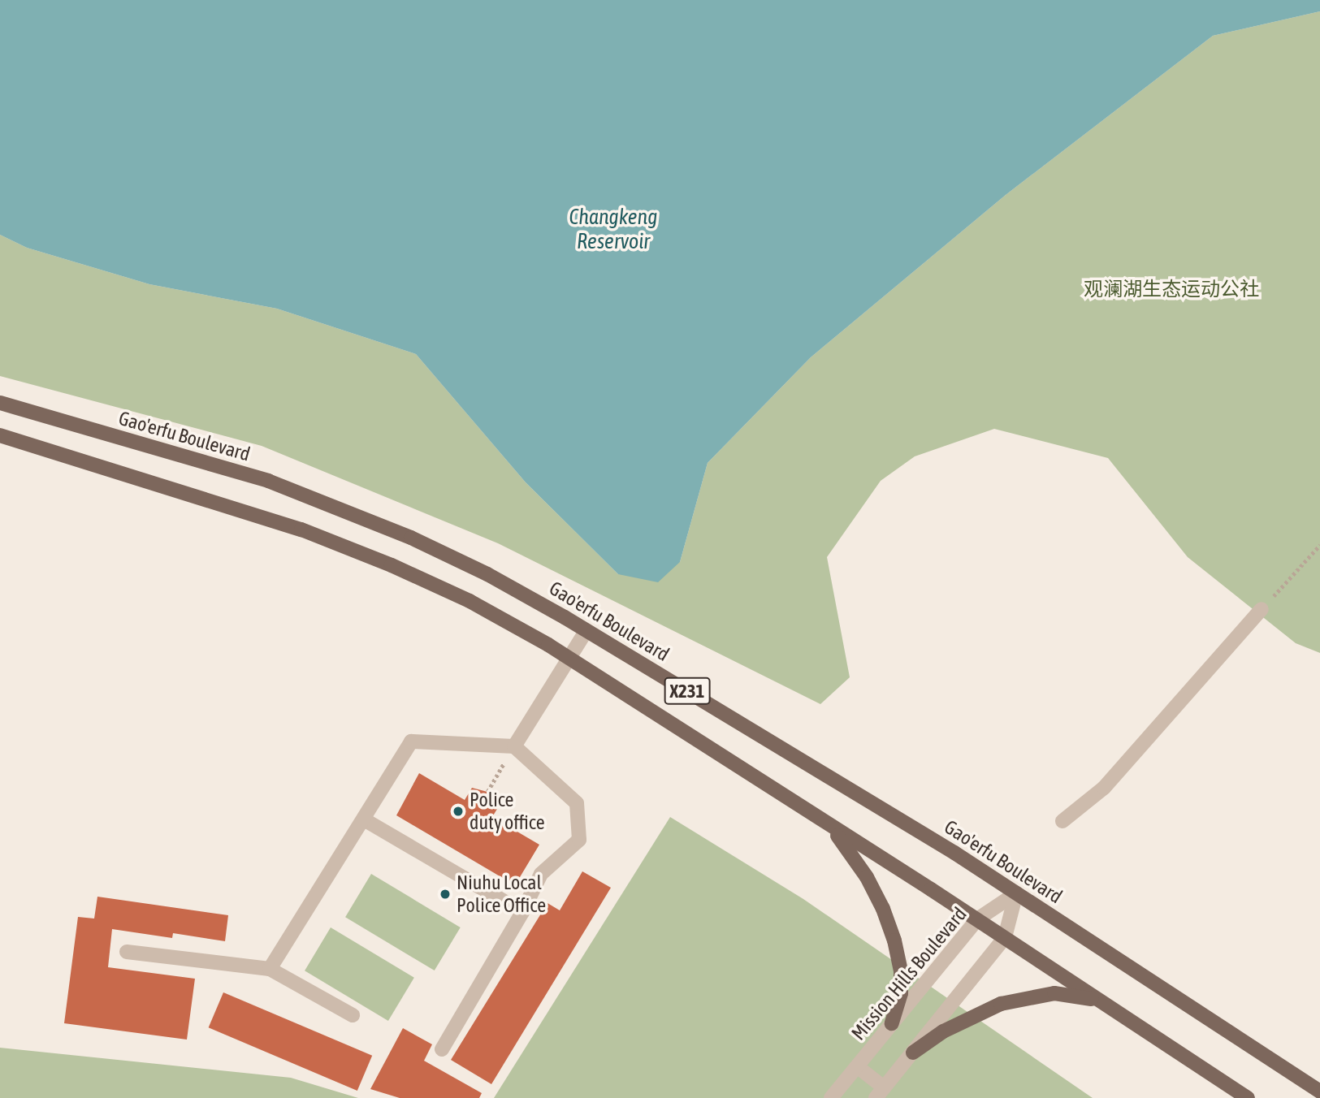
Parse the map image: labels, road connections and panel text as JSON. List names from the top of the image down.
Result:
{
  "streets": {
    "main road": ["Gao'erfu Boulevard", "X231"],
    "street": ["Mission Hills Boulevard"]
  },
  "crossings": [
    ["Gao'erfu Boulevard", "Mission Hills Boulevard"],
    ["X231", "Mission Hills Boulevard"]
  ],
  "water": ["Changkeng Reservoir"],
  "parks": ["观澜湖生态运动公社"],
  "places": ["Police duty office", "Niuhu Local Police Office"]
}
